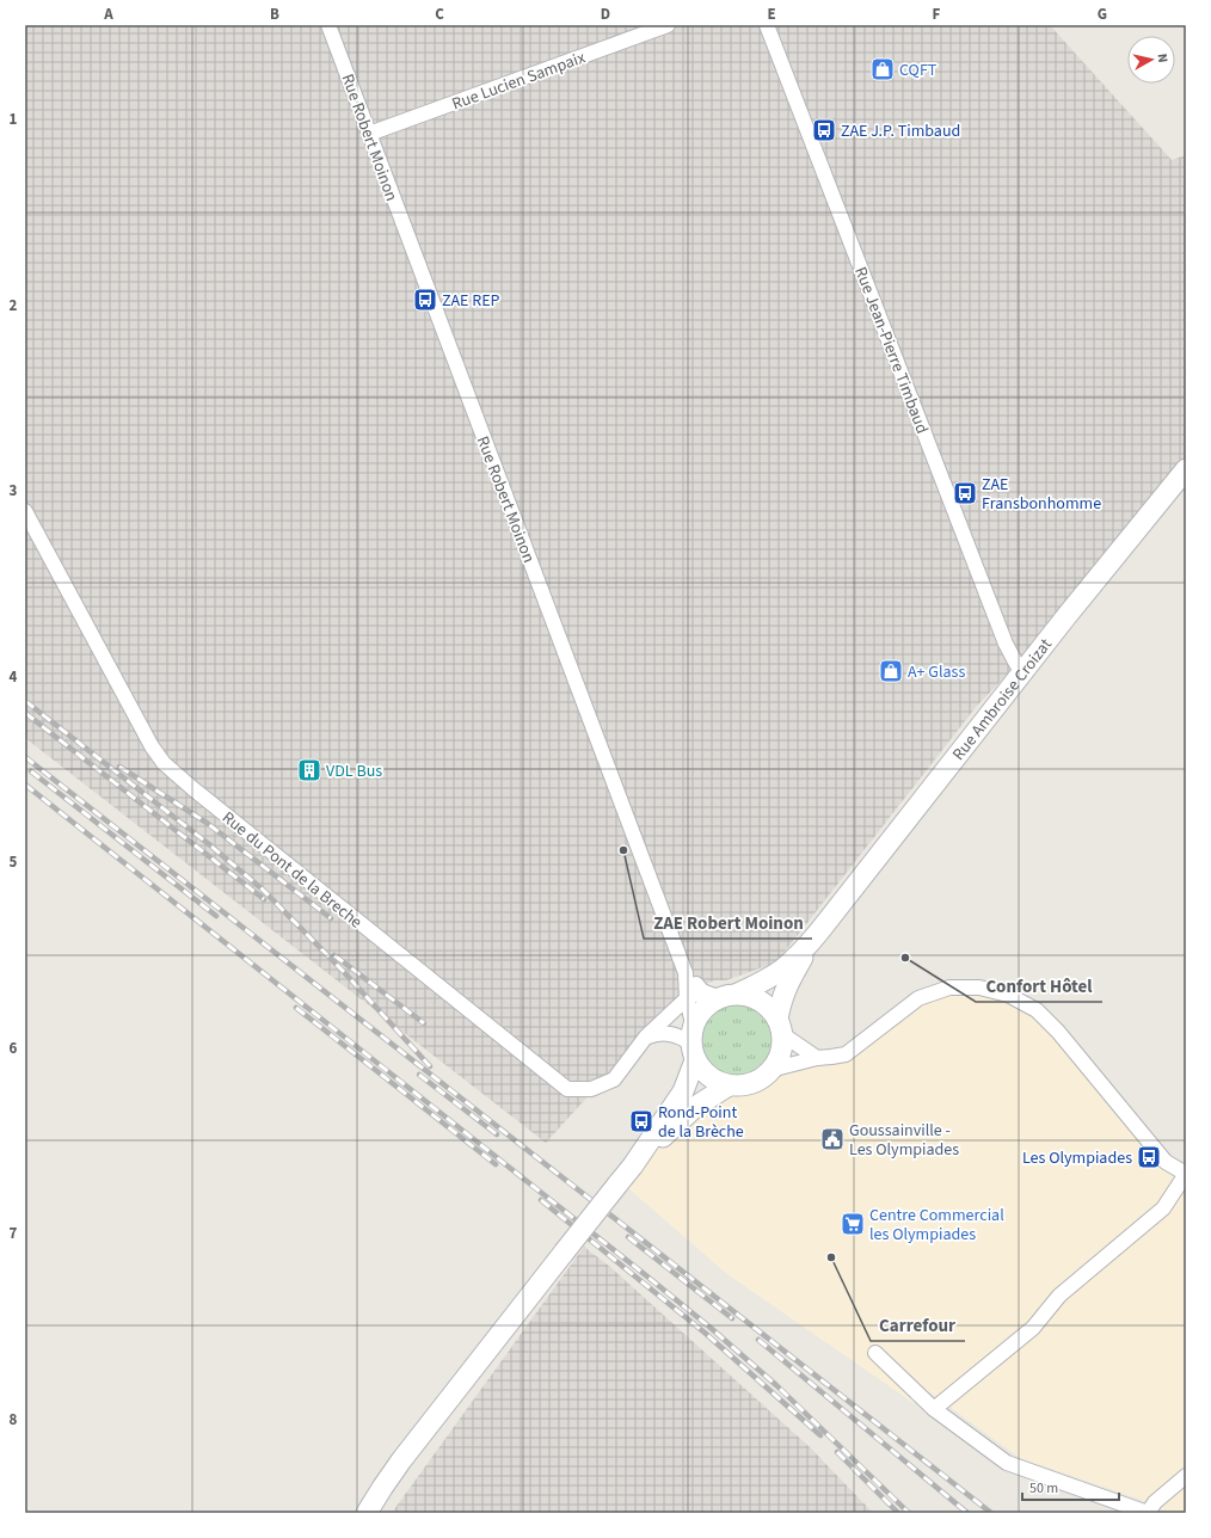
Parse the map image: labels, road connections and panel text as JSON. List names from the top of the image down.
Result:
{
  "streets": {
    "main road": ["Rue Ambroise Croizat"],
    "street": [
      "Rue Lucien Sampaix",
      "Rue Robert Moinon",
      "Rue Jean-Pierre Timbaud",
      "Rue du Pont de la Breche"
    ]
  },
  "crossings": [
    ["Rue Lucien Sampaix", "Rue Robert Moinon"],
    ["Rue Robert Moinon", "Rue du Pont de la Breche"],
    ["Rue Jean-Pierre Timbaud", "Rue Ambroise Croizat"]
  ],
  "places": {
    "shop": ["CQFT", "A+ Glass"],
    "bus stop": [
      "ZAE J.P. Timbaud",
      "ZAE REP",
      "ZAE Fransbonhomme",
      "Rond-Point de la Brèche",
      "Les Olympiades"
    ],
    "building": ["VDL Bus"],
    "other": ["ZAE Robert Moinon", "Confort Hôtel", "Carrefour"],
    "public building": ["Goussainville - Les Olympiades"],
    "supermarket": ["Centre Commercial les Olympiades"]
  },
  "scale_bar": "50 m",
  "north": "right",
  "grid": {
    "columns": [
      "A",
      "B",
      "C",
      "D",
      "E",
      "F",
      "G"
    ],
    "rows": [
      "1",
      "2",
      "3",
      "4",
      "5",
      "6",
      "7",
      "8"
    ]
  }
}
